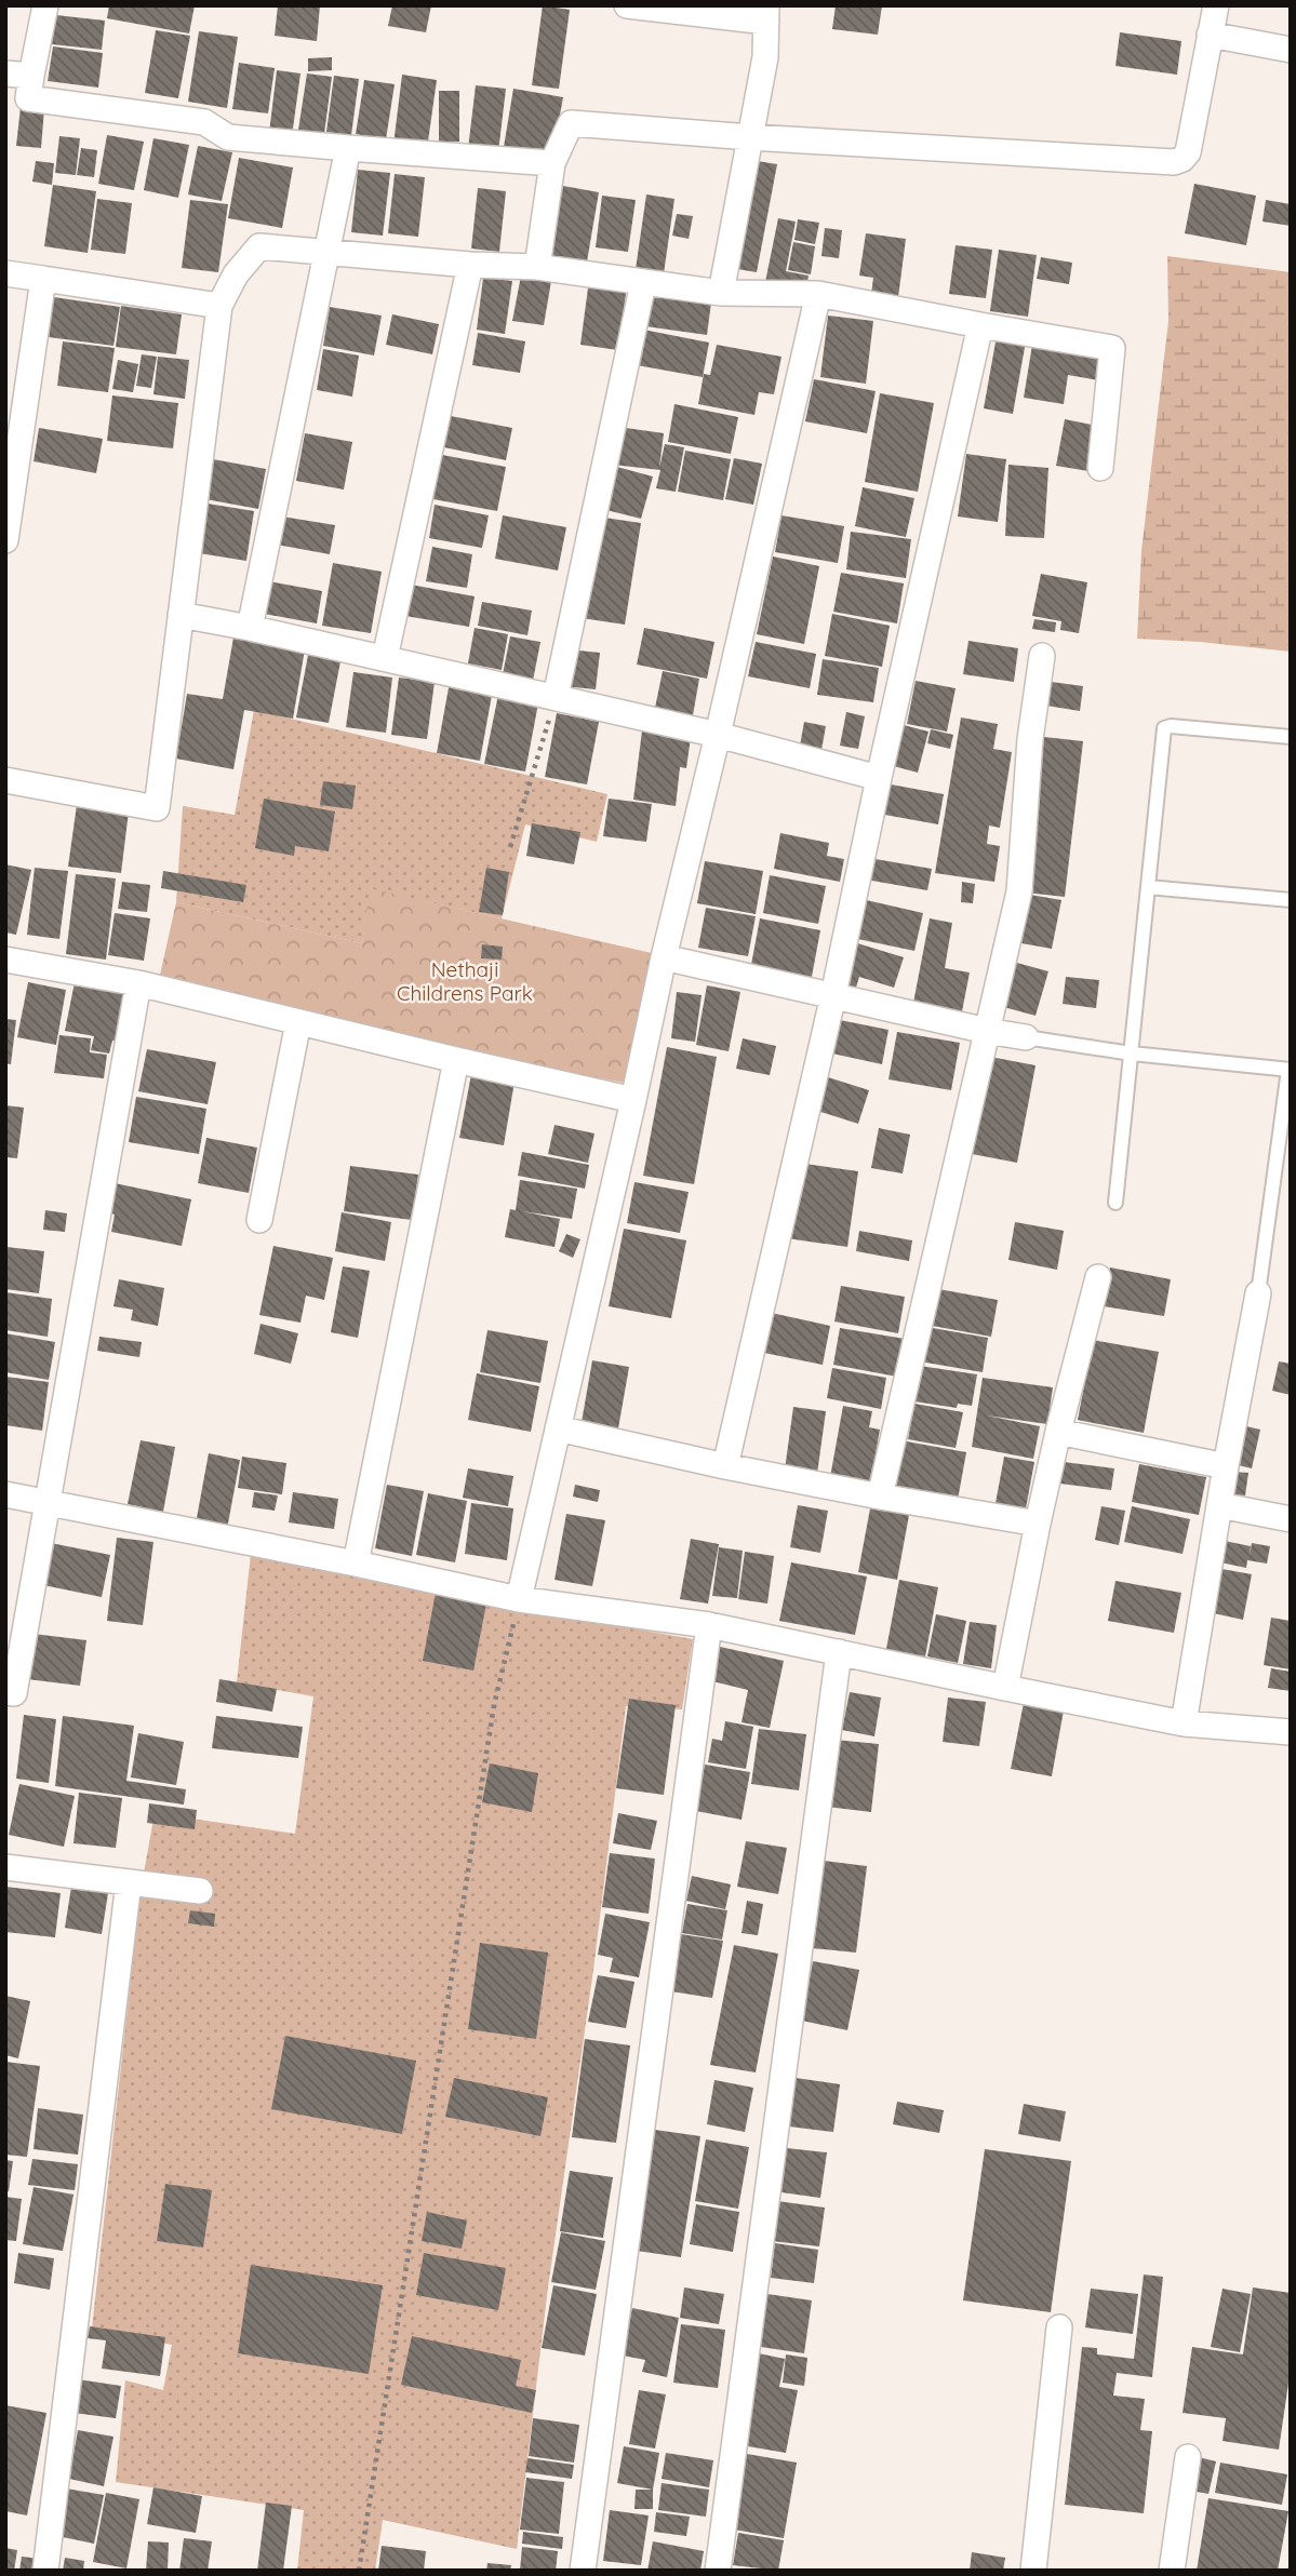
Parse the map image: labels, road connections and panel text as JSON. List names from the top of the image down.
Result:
{
  "parks": ["Nethaji Childrens Park"]
}
